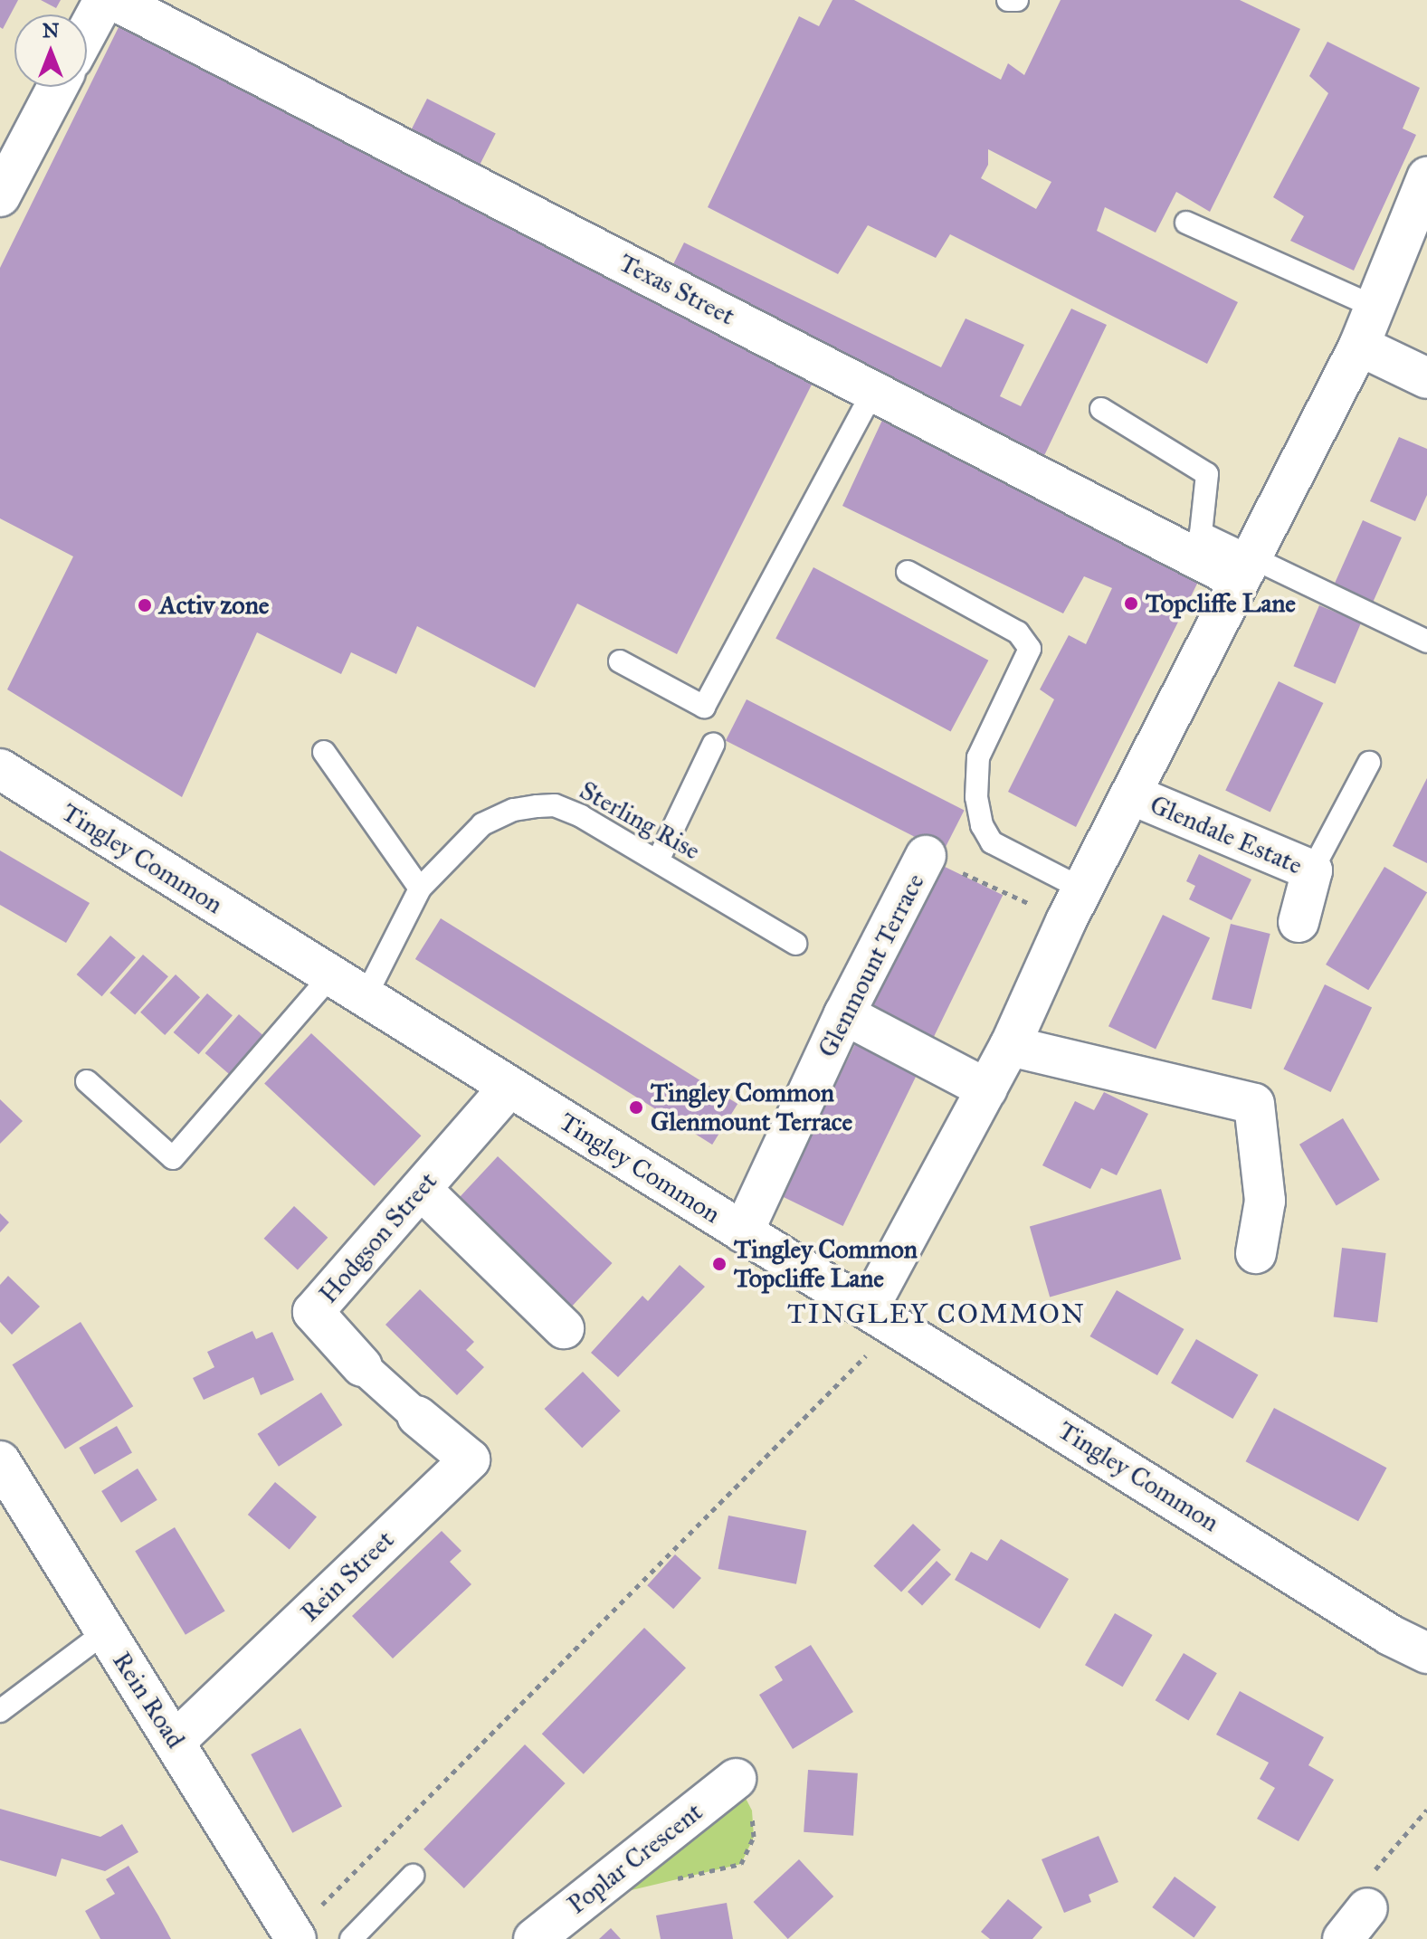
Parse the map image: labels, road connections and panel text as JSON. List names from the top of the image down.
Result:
{
  "streets": {
    "street": [
      "Texas Street",
      "Glendale Estate",
      "Tingley Common",
      "Glenmount Terrace",
      "Hodgson Street",
      "Rein Street",
      "Rein Road",
      "Poplar Crescent"
    ],
    "lane": ["Sterling Rise"]
  },
  "crossings": [
    ["Sterling Rise", "Tingley Common"],
    ["Tingley Common", "Glenmount Terrace"],
    ["Tingley Common", "Hodgson Street"],
    ["Hodgson Street", "Rein Street"],
    ["Rein Street", "Rein Road"]
  ],
  "districts": ["TINGLEY COMMON"],
  "places": [
    "Topcliffe Lane",
    "Activ zone",
    "Tingley Common Glenmount Terrace",
    "Tingley Common Topcliffe Lane"
  ],
  "north": "top"
}
